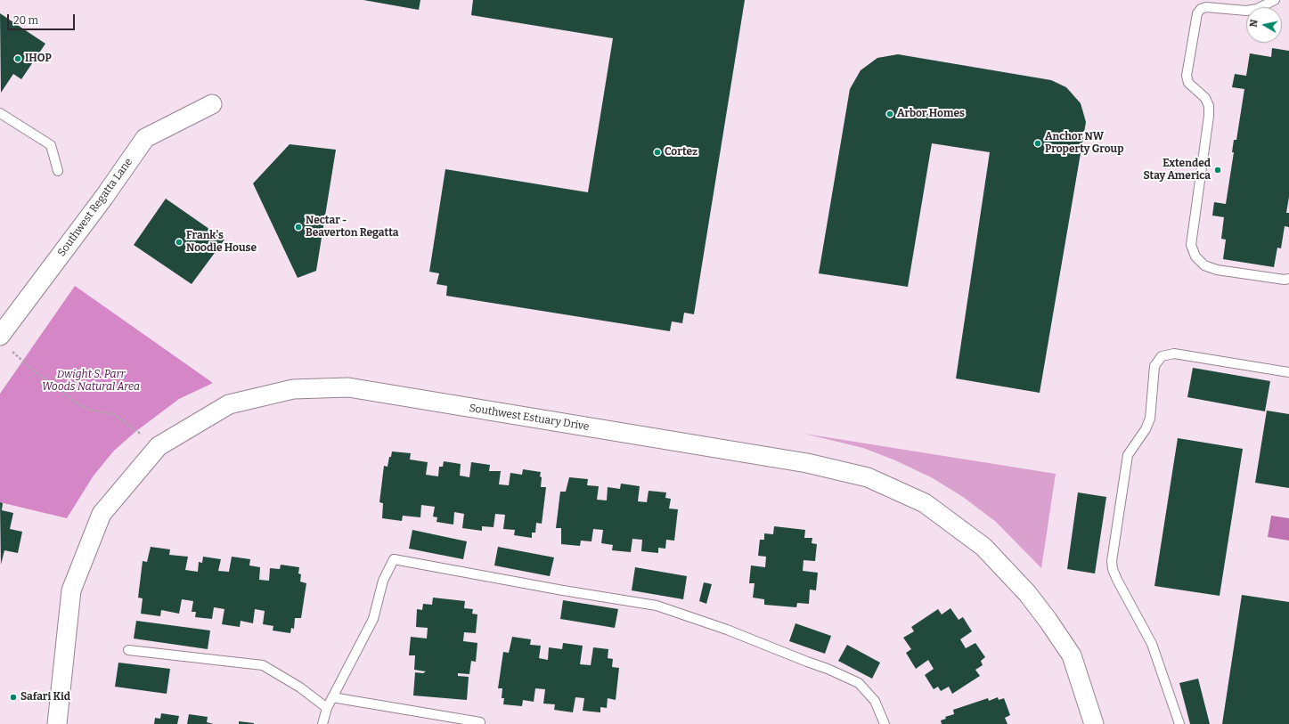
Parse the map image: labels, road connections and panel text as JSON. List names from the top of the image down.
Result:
{
  "streets": {
    "street": ["Southwest Regatta Lane", "Southwest Estuary Drive"]
  },
  "parks": ["Dwight S. Parr Woods Natural Area"],
  "places": [
    "IHOP",
    "Arbor Homes",
    "Anchor NW Property Group",
    "Cortez",
    "Extended Stay America",
    "Nectar - Beaverton Regatta",
    "Frank's Noodle House",
    "Safari Kid"
  ],
  "scale_bar": "20 m",
  "north": "left"
}
